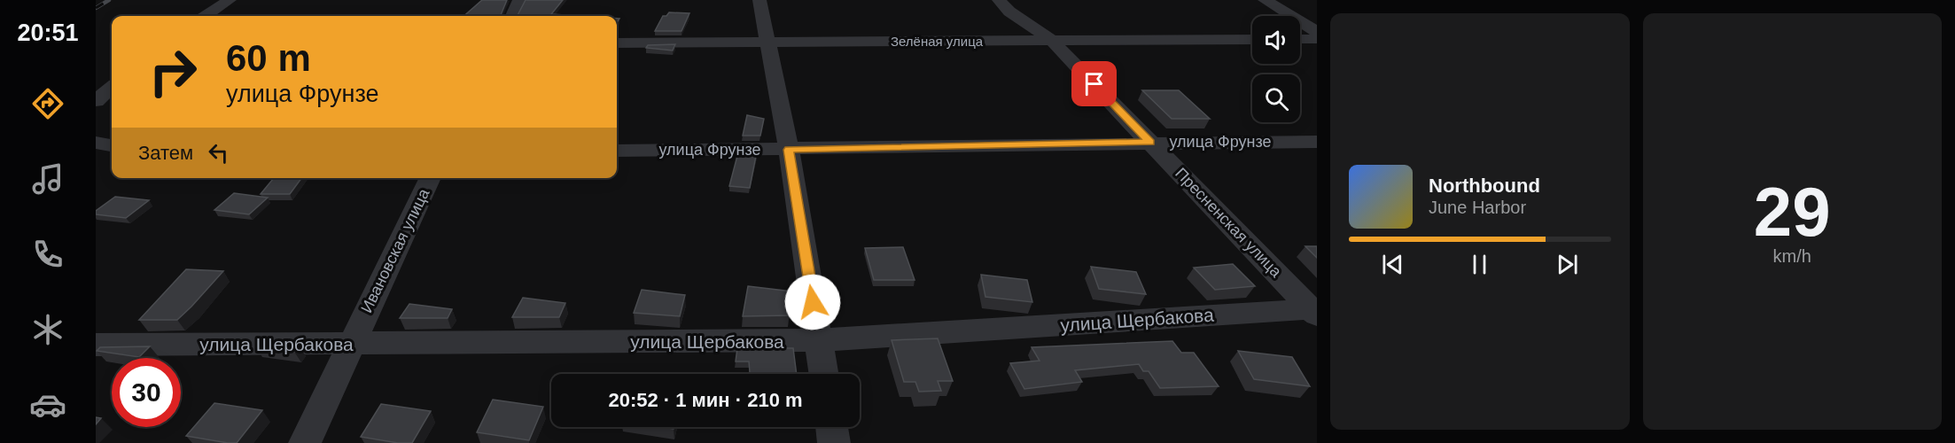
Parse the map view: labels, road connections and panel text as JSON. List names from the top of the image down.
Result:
{
  "streets": {
    "street": [
      "Зелёная улица",
      "улица Фрунзе",
      "Пресненская улица",
      "Ивановская улица",
      "улица Щербакова"
    ]
  },
  "crossings": [
    ["Зелёная улица", "Пресненская улица"],
    ["улица Фрунзе", "Пресненская улица"],
    ["Пресненская улица", "улица Щербакова"],
    ["Ивановская улица", "улица Щербакова"]
  ],
  "page": {
    "tabs": "20:51",
    "tile": ["29", "km/h"],
    "turn": ["60 m", "улица Фрунзе"],
    "then": "Затем",
    "song": ["Northbound", "June Harbor"],
    "limit": "30",
    "trip": "20:52 · 1 мин · 210 m"
  }
}
